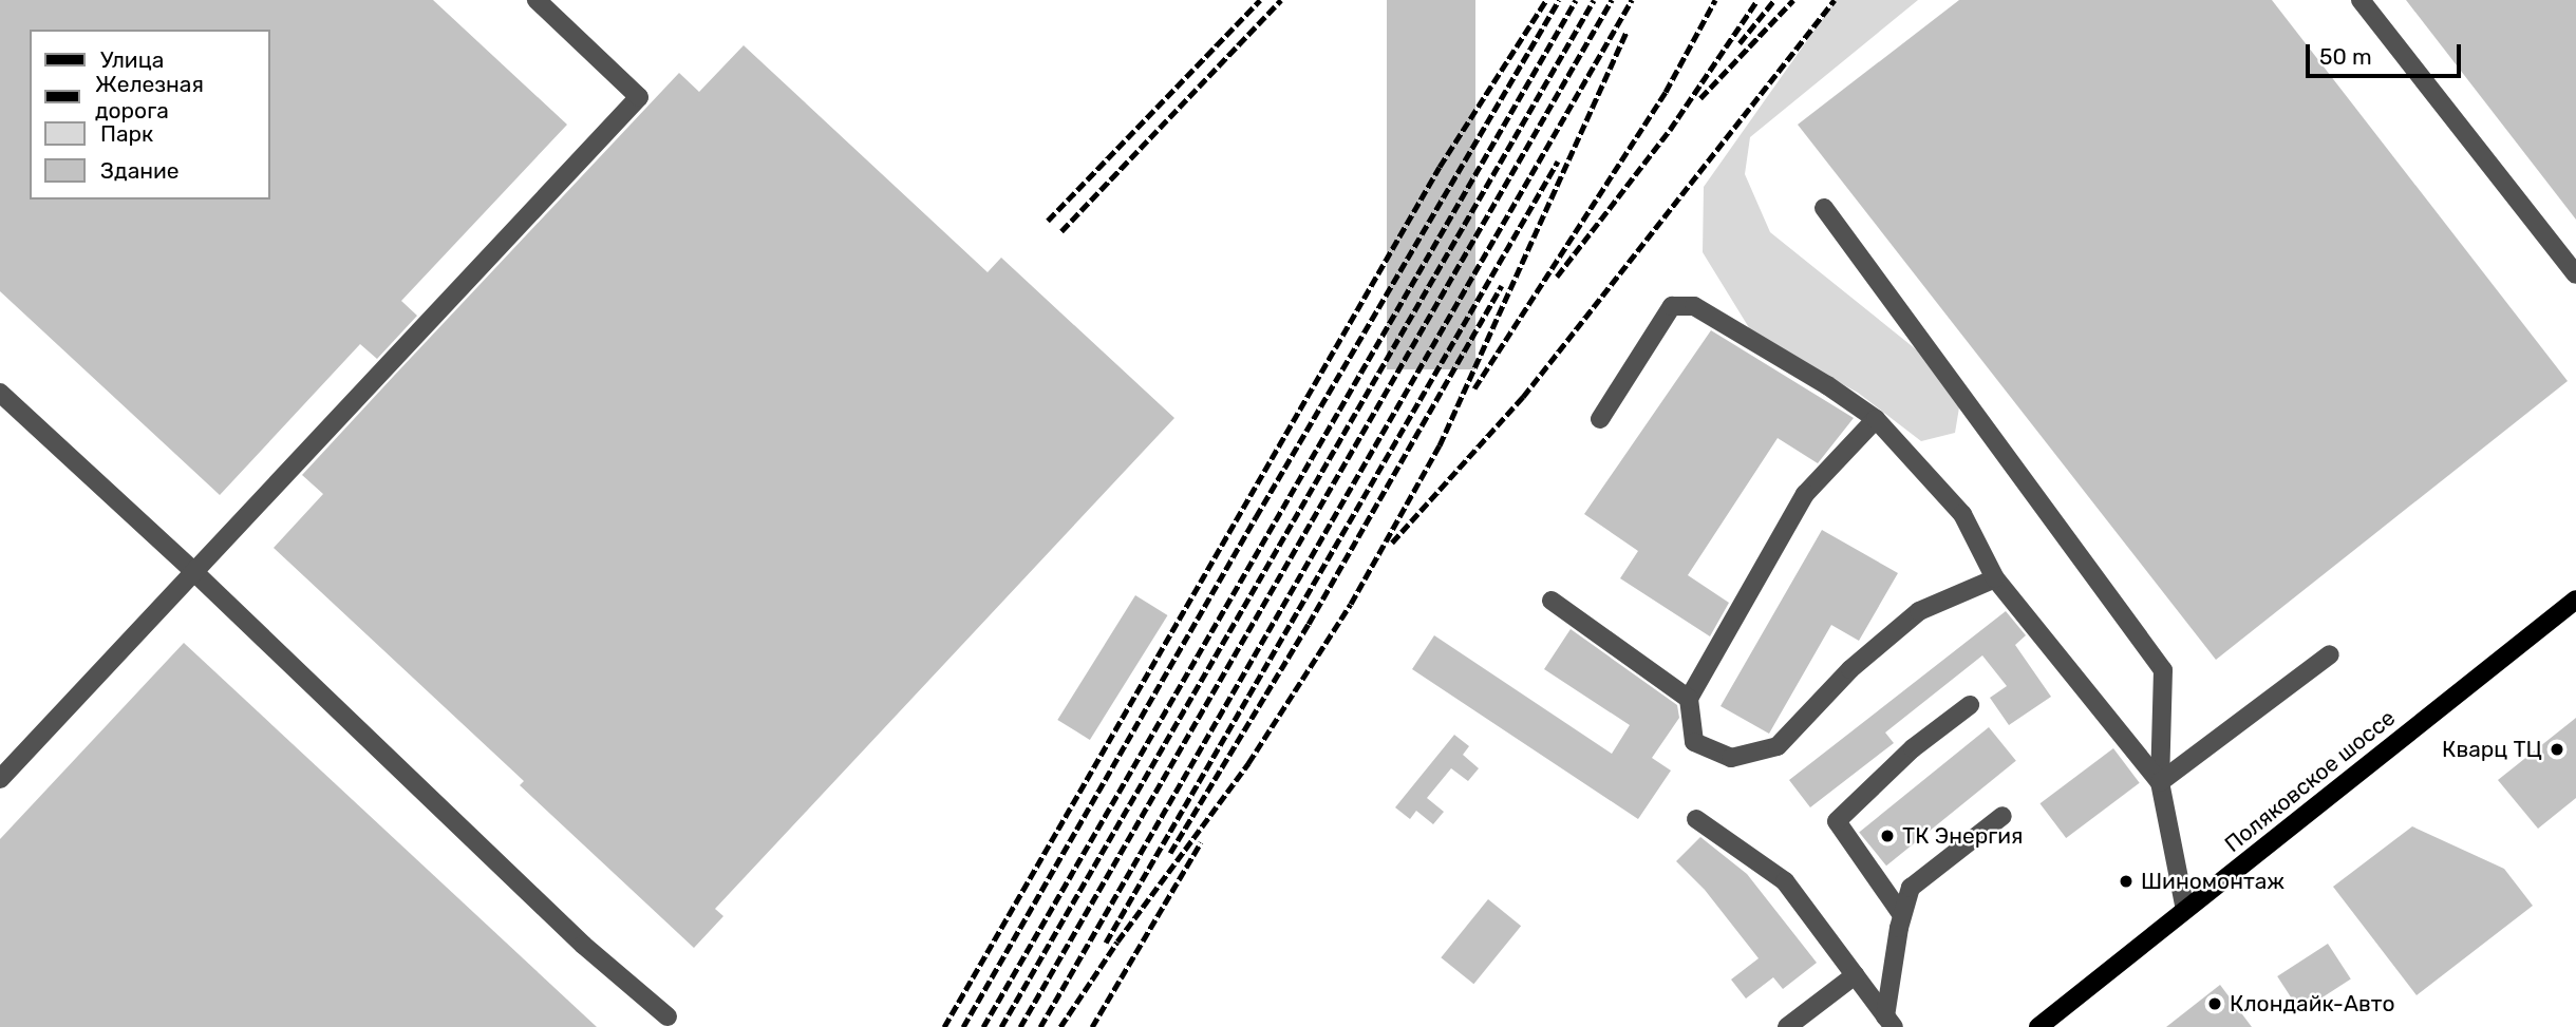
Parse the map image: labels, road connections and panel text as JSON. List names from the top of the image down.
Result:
{
  "streets": {
    "main road": ["Поляковское шоссе"]
  },
  "places": [
    "Кварц ТЦ",
    "ТК Энергия",
    "Шиномонтаж",
    "Клондайк-Авто"
  ],
  "legend": [
    "Улица",
    "Железная дорога",
    "Парк",
    "Здание"
  ],
  "scale_bar": "50 m"
}
